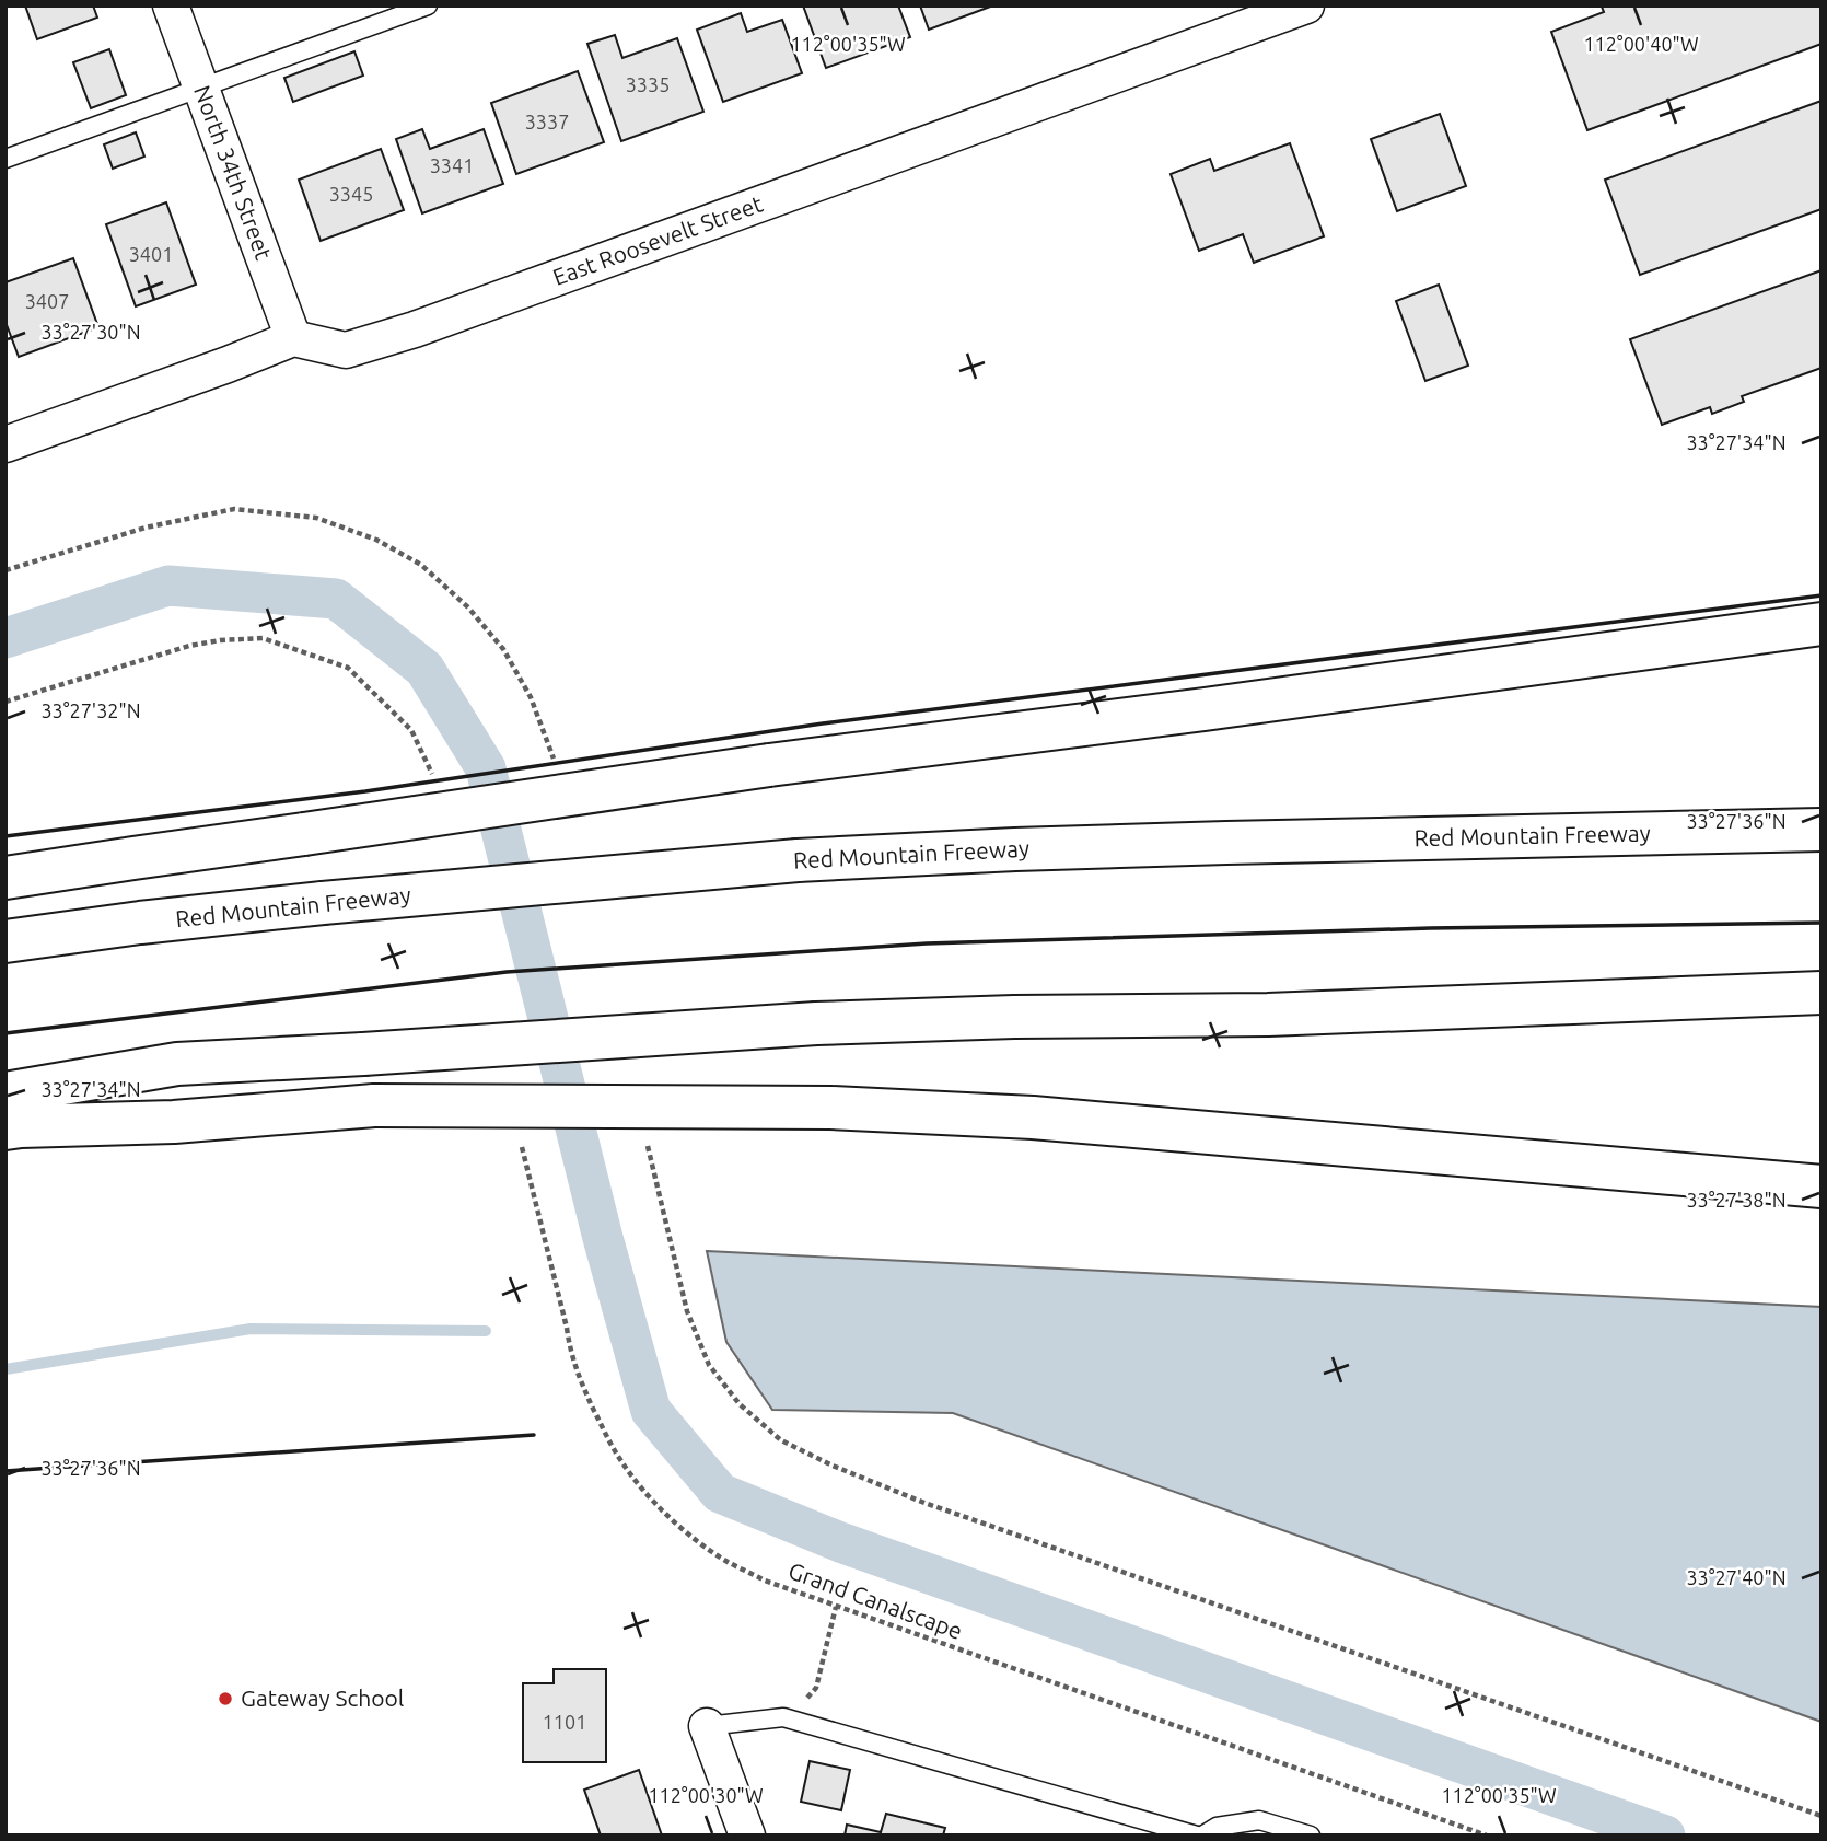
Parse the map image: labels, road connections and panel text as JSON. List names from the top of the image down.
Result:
{
  "streets": {
    "highway": ["Red Mountain Freeway"],
    "street": ["North 34th Street", "East Roosevelt Street"],
    "path": ["Grand Canalscape"]
  },
  "crossings": [
    ["North 34th Street", "East Roosevelt Street"]
  ],
  "places": ["Gateway School"],
  "house_numbers": [
    "3335",
    "3337",
    "3341",
    "3345",
    "3401",
    "3407",
    "1101"
  ],
  "coordinates": [
    "112°00'35\"W",
    "112°00'40\"W",
    "33°27'30\"N",
    "33°27'34\"N",
    "33°27'32\"N",
    "33°27'36\"N",
    "33°27'38\"N",
    "33°27'40\"N",
    "112°00'30\"W"
  ]
}
